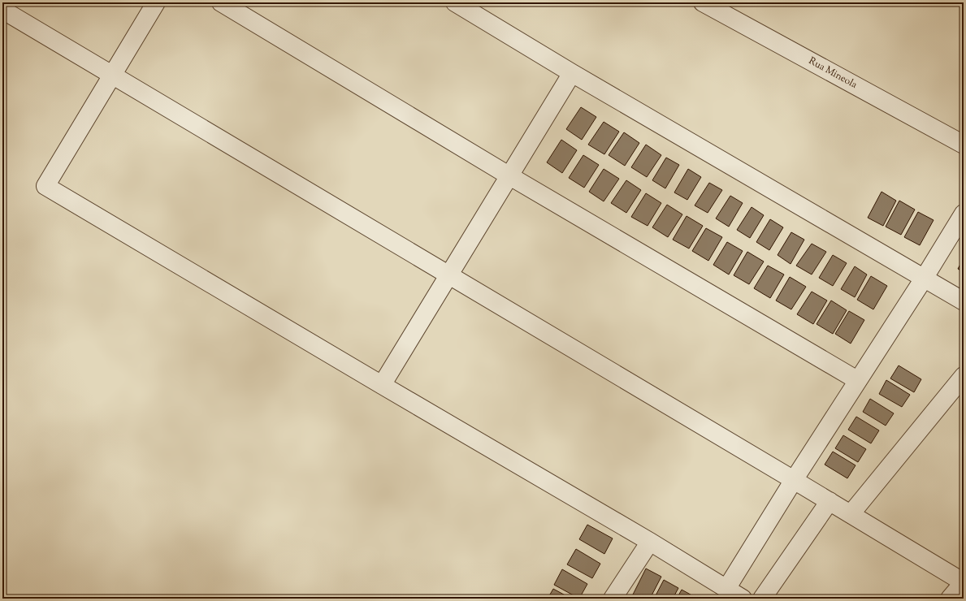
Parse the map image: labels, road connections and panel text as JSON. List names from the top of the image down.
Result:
{
  "streets": {
    "street": ["Rua Mineola"]
  }
}
